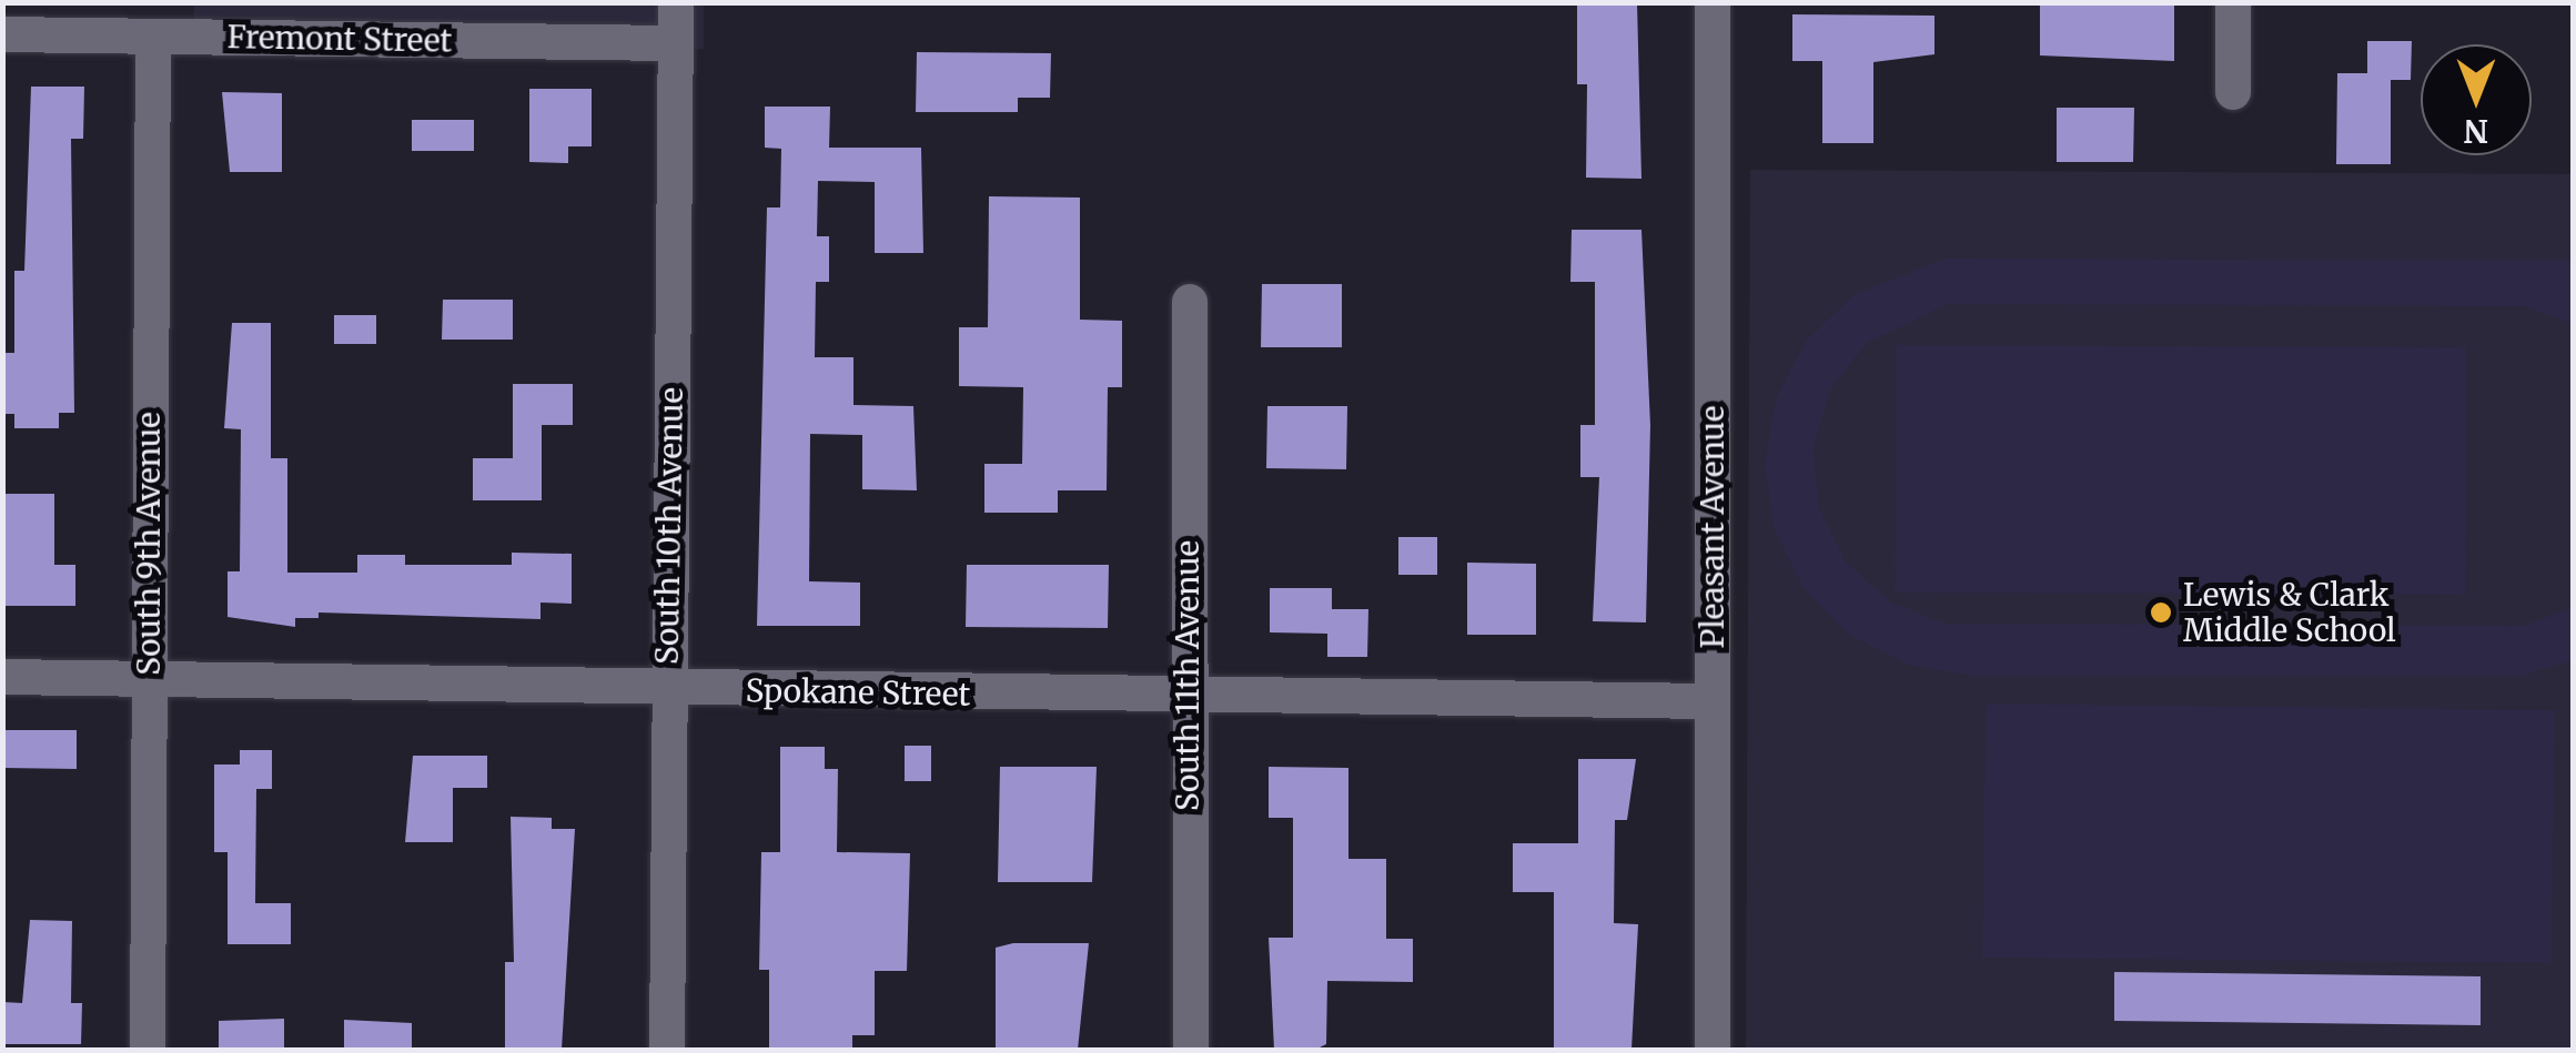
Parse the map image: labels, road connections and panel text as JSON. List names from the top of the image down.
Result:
{
  "streets": {
    "street": [
      "Fremont Street",
      "South 10th Avenue",
      "Pleasant Avenue",
      "South 9th Avenue",
      "South 11th Avenue",
      "Spokane Street"
    ]
  },
  "crossings": [
    ["Fremont Street", "South 10th Avenue"],
    ["Fremont Street", "South 9th Avenue"],
    ["South 10th Avenue", "Spokane Street"],
    ["Pleasant Avenue", "Spokane Street"],
    ["South 9th Avenue", "Spokane Street"],
    ["South 11th Avenue", "Spokane Street"]
  ],
  "places": ["Lewis & Clark Middle School"],
  "north": "bottom"
}
